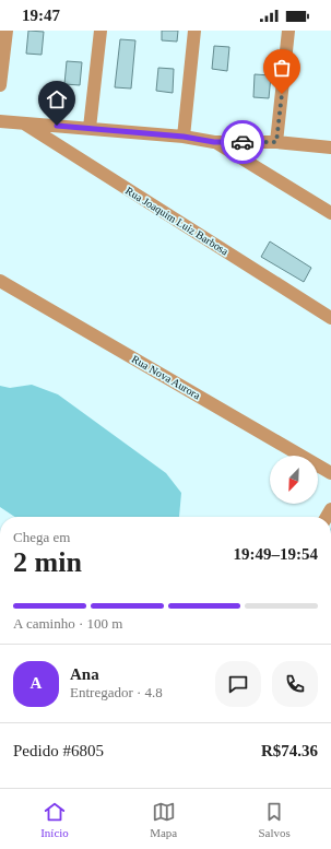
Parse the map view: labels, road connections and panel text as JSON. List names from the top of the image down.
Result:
{
  "streets": {
    "street": ["Rua Joaquim Luiz Barbosa", "Rua Nova Aurora"]
  },
  "north": "bottom left",
  "page": {
    "status": "19:47",
    "heading": ["2 min", "Chega em", "19:49–19:54"],
    "panel": [
      "Ana",
      "Entregador · 4.8",
      "Pedido #6805",
      "R$74.36"
    ],
    "bar": "A caminho · 100 m",
    "round": "A",
    "tabs": ["Início", "Mapa", "Salvos"]
  }
}
